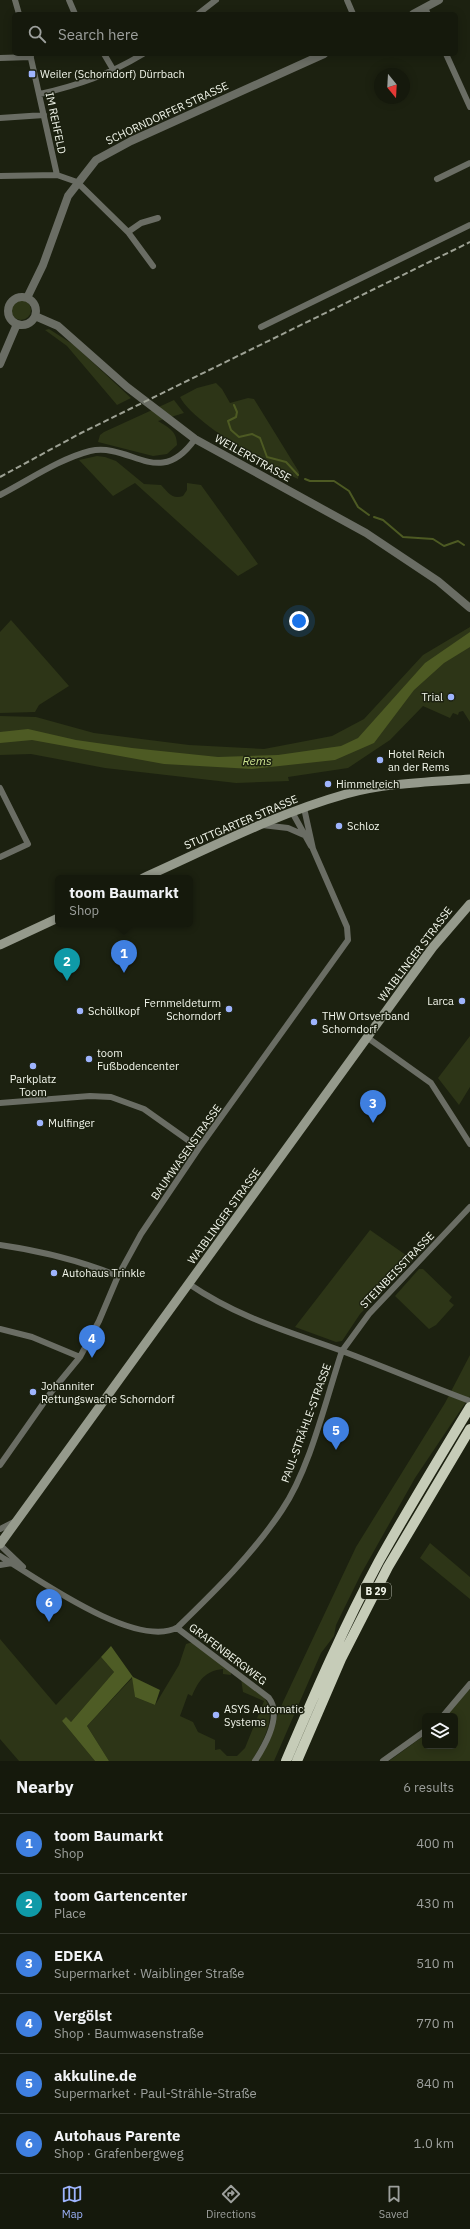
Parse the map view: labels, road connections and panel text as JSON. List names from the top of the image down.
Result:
{
  "streets": {
    "highway": ["B 29"],
    "main road": ["STUTTGARTER STRASSE", "WAIBLINGER STRASSE"],
    "street": [
      "SCHORNDORFER STRASSE",
      "IM REHFELD",
      "WEILERSTRASSE",
      "BAUMWASENSTRASSE",
      "STEINBEISSTRASSE",
      "PAUL-STRÄHLE-STRASSE",
      "GRAFENBERGWEG"
    ]
  },
  "crossings": [
    ["SCHORNDORFER STRASSE", "WEILERSTRASSE"],
    ["STUTTGARTER STRASSE", "BAUMWASENSTRASSE"],
    ["WAIBLINGER STRASSE", "GRAFENBERGWEG"],
    ["STEINBEISSTRASSE", "PAUL-STRÄHLE-STRASSE"],
    ["PAUL-STRÄHLE-STRASSE", "GRAFENBERGWEG"]
  ],
  "water": ["Rems"],
  "places": {
    "transit": ["Weiler (Schorndorf) Dürrbach"],
    "other": [
      "Trial",
      "Hotel Reich an der Rems",
      "Himmelreich",
      "Schloz",
      "Larca",
      "Fernmeldeturm Schorndorf",
      "Schöllkopf",
      "THW Ortsverband Schorndorf",
      "toom Fußbodencenter",
      "Parkplatz Toom",
      "Mulfinger",
      "Autohaus Trinkle",
      "Johanniter Rettungswache Schorndorf",
      "ASYS Automatic Systems"
    ]
  },
  "north": "bottom",
  "page": {
    "search": "Search here",
    "popup": ["toom Baumarkt", "Shop"],
    "pins": [
      "1",
      "2",
      "3",
      "4",
      "5",
      "6"
    ],
    "heading": ["Nearby", "6 results"],
    "list": [
      {
        "mark": "1",
        "name": "toom Baumarkt",
        "note": "Shop",
        "value": "400 m"
      },
      {
        "mark": "2",
        "name": "toom Gartencenter",
        "note": "Place",
        "value": "430 m"
      },
      {
        "mark": "3",
        "name": "EDEKA",
        "note": "Supermarket · Waiblinger Straße",
        "value": "510 m"
      },
      {
        "mark": "4",
        "name": "Vergölst",
        "note": "Shop · Baumwasenstraße",
        "value": "770 m"
      },
      {
        "mark": "5",
        "name": "akkuline.de",
        "note": "Supermarket · Paul-Strähle-Straße",
        "value": "840 m"
      },
      {
        "mark": "6",
        "name": "Autohaus Parente",
        "note": "Shop · Grafenbergweg",
        "value": "1.0 km"
      }
    ],
    "nav": ["Map", "Directions", "Saved"]
  }
}
